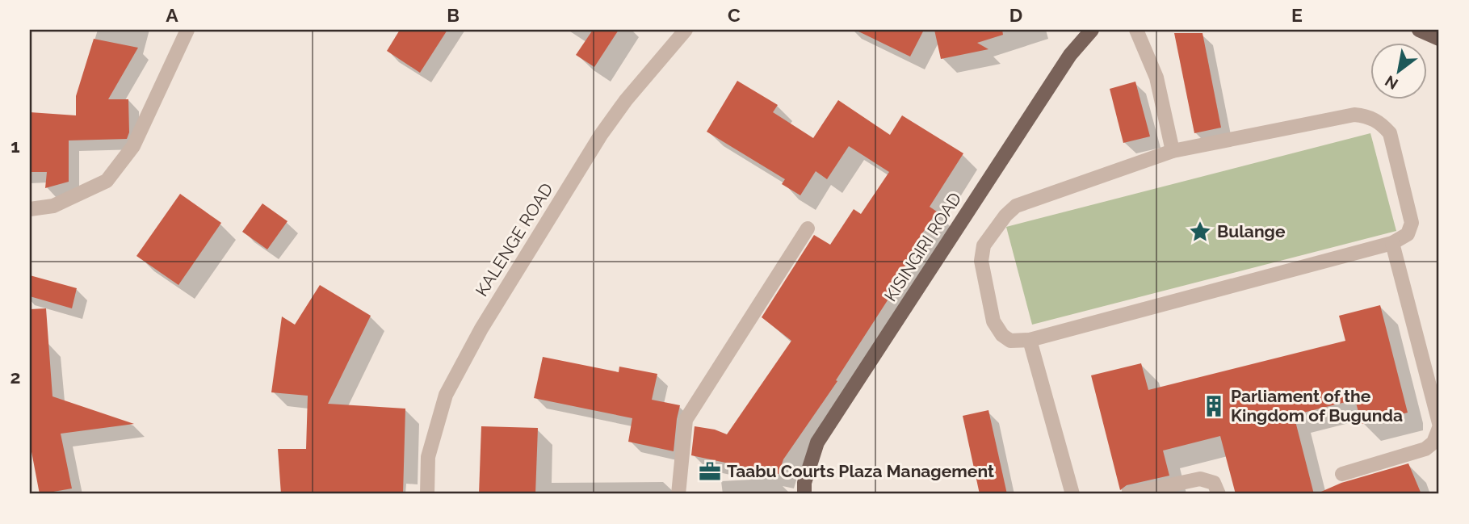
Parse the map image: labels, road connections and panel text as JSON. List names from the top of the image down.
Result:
{
  "streets": {
    "main road": ["KISINGIRI ROAD"],
    "street": ["KALENGE ROAD"]
  },
  "places": {
    "place": ["Bulange"],
    "building": ["Parliament of the Kingdom of Bugunda"],
    "office": ["Taabu Courts Plaza Management"]
  },
  "north": "bottom left",
  "grid": {
    "columns": [
      "A",
      "B",
      "C",
      "D",
      "E"
    ],
    "rows": ["1", "2"]
  }
}
